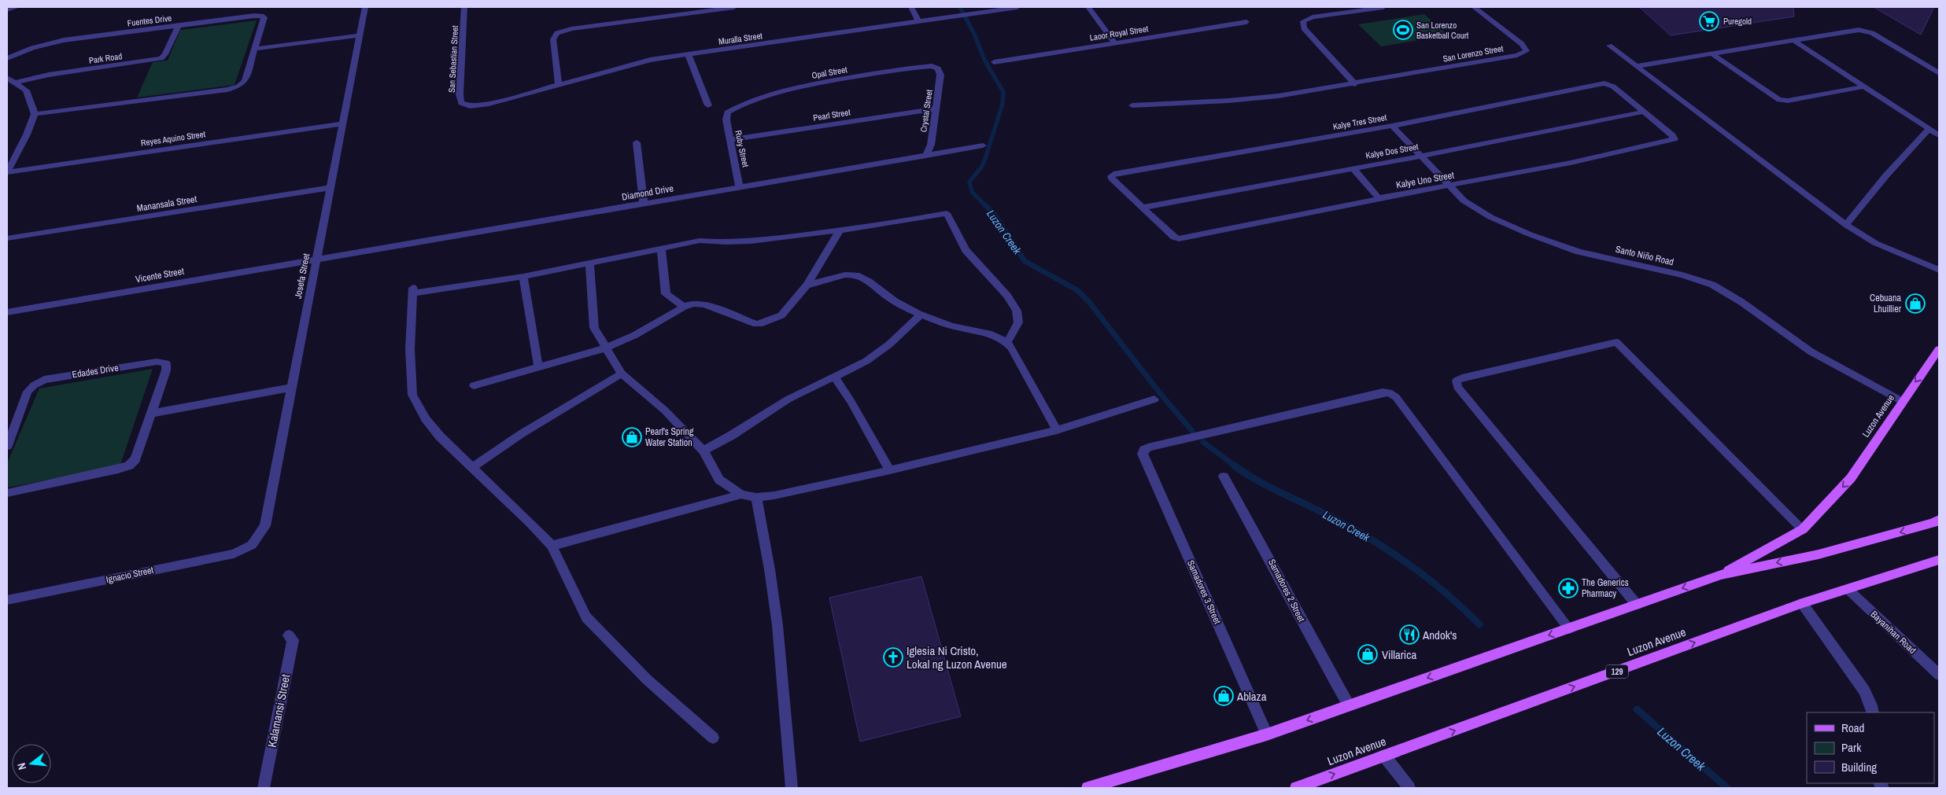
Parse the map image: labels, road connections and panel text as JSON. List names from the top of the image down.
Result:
{
  "streets": {
    "main road": ["Luzon Avenue", "129"],
    "street": [
      "Fuentes Drive",
      "Laoor Royal Street",
      "Muralla Street",
      "San Lorenzo Street",
      "Park Road",
      "San Sebastian Street",
      "Opal Street",
      "Crystal Street",
      "Pearl Street",
      "Kalye Tres Street",
      "Reyes Aquino Street",
      "Ruby Street",
      "Kalye Dos Street",
      "Kalye Uno Street",
      "Diamond Drive",
      "Manansala Street",
      "Santo Niño Road",
      "Vicente Street",
      "Josefa Street",
      "Edades Drive",
      "Ignacio Street",
      "Samadores 2 Street",
      "Samadores 3 Street",
      "Bayanihan Road",
      "Kalamansi Street"
    ]
  },
  "crossings": [
    ["Fuentes Drive", "Park Road"],
    ["Muralla Street", "San Sebastian Street"],
    ["Opal Street", "Crystal Street"],
    ["Opal Street", "Ruby Street"],
    ["Crystal Street", "Pearl Street"],
    ["Crystal Street", "Diamond Drive"],
    ["Pearl Street", "Ruby Street"],
    ["Kalye Tres Street", "Kalye Dos Street"],
    ["Kalye Tres Street", "Kalye Uno Street"],
    ["Kalye Tres Street", "Santo Niño Road"],
    ["Reyes Aquino Street", "Josefa Street"],
    ["Ruby Street", "Diamond Drive"],
    ["Kalye Dos Street", "Kalye Uno Street"],
    ["Kalye Dos Street", "Santo Niño Road"],
    ["Kalye Uno Street", "Santo Niño Road"],
    ["Diamond Drive", "Vicente Street"],
    ["Diamond Drive", "Josefa Street"],
    ["Manansala Street", "Josefa Street"],
    ["Santo Niño Road", "Luzon Avenue"],
    ["Vicente Street", "Josefa Street"],
    ["Josefa Street", "Ignacio Street"],
    ["Luzon Avenue", "Samadores 2 Street"],
    ["Luzon Avenue", "Samadores 3 Street"],
    ["Luzon Avenue", "Bayanihan Road"]
  ],
  "water": ["Luzon Creek"],
  "places": {
    "supermarket": ["Puregold"],
    "sports": ["San Lorenzo Basketball Court"],
    "shop": [
      "Cebuana Lhuillier",
      "Pearl's Spring Water Station",
      "Villarica",
      "Ablaza"
    ],
    "pharmacy": ["The Generics Pharmacy"],
    "restaurant": ["Andok's"],
    "church": ["Iglesia Ni Cristo, Lokal ng Luzon Avenue"]
  },
  "legend": ["Road", "Park", "Building"],
  "north": "left"
}
